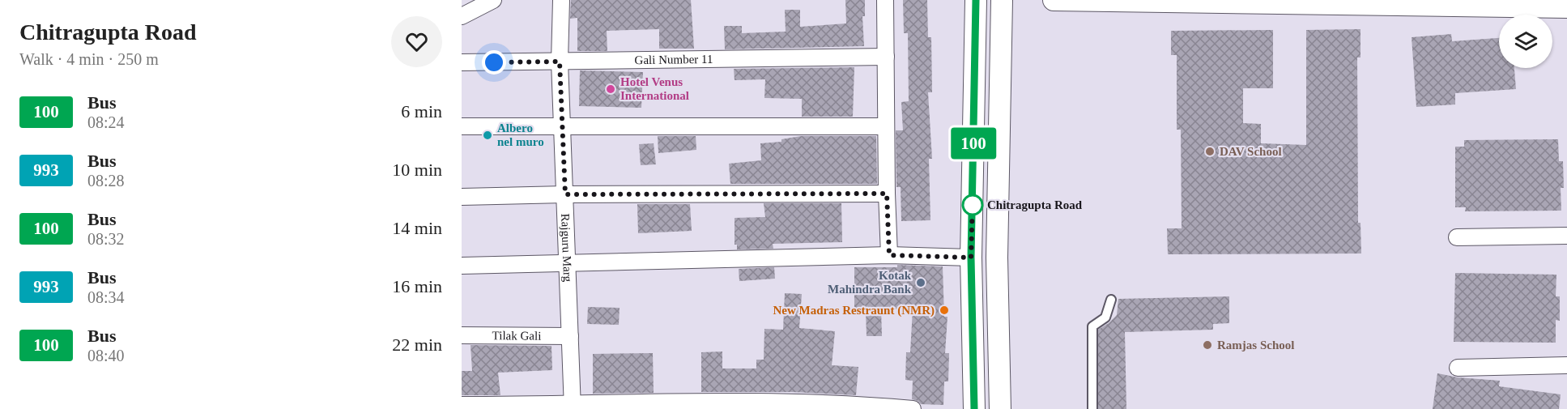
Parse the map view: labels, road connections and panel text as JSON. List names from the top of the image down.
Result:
{
  "streets": {
    "street": ["Gali Number 11", "Rajguru Marg", "Tilak Gali"]
  },
  "crossings": [
    ["Gali Number 11", "Rajguru Marg"],
    ["Rajguru Marg", "Tilak Gali"]
  ],
  "places": [
    "Hotel Venus International",
    "Albero nel muro",
    "DAV School",
    "Chitragupta Road",
    "Kotak Mahindra Bank",
    "New Madras Restraunt (NMR)",
    "Ramjas School"
  ],
  "lines": ["bus line 100"],
  "page": {
    "heading": ["Chitragupta Road", "Walk · 4 min · 250 m"],
    "on_map": "100",
    "list": [
      {
        "mark": "100",
        "name": "Bus",
        "note": "08:24",
        "value": "6 min"
      },
      {
        "mark": "993",
        "name": "Bus",
        "note": "08:28",
        "value": "10 min"
      },
      {
        "mark": "100",
        "name": "Bus",
        "note": "08:32",
        "value": "14 min"
      },
      {
        "mark": "993",
        "name": "Bus",
        "note": "08:34",
        "value": "16 min"
      },
      {
        "mark": "100",
        "name": "Bus",
        "note": "08:40",
        "value": "22 min"
      }
    ]
  }
}
